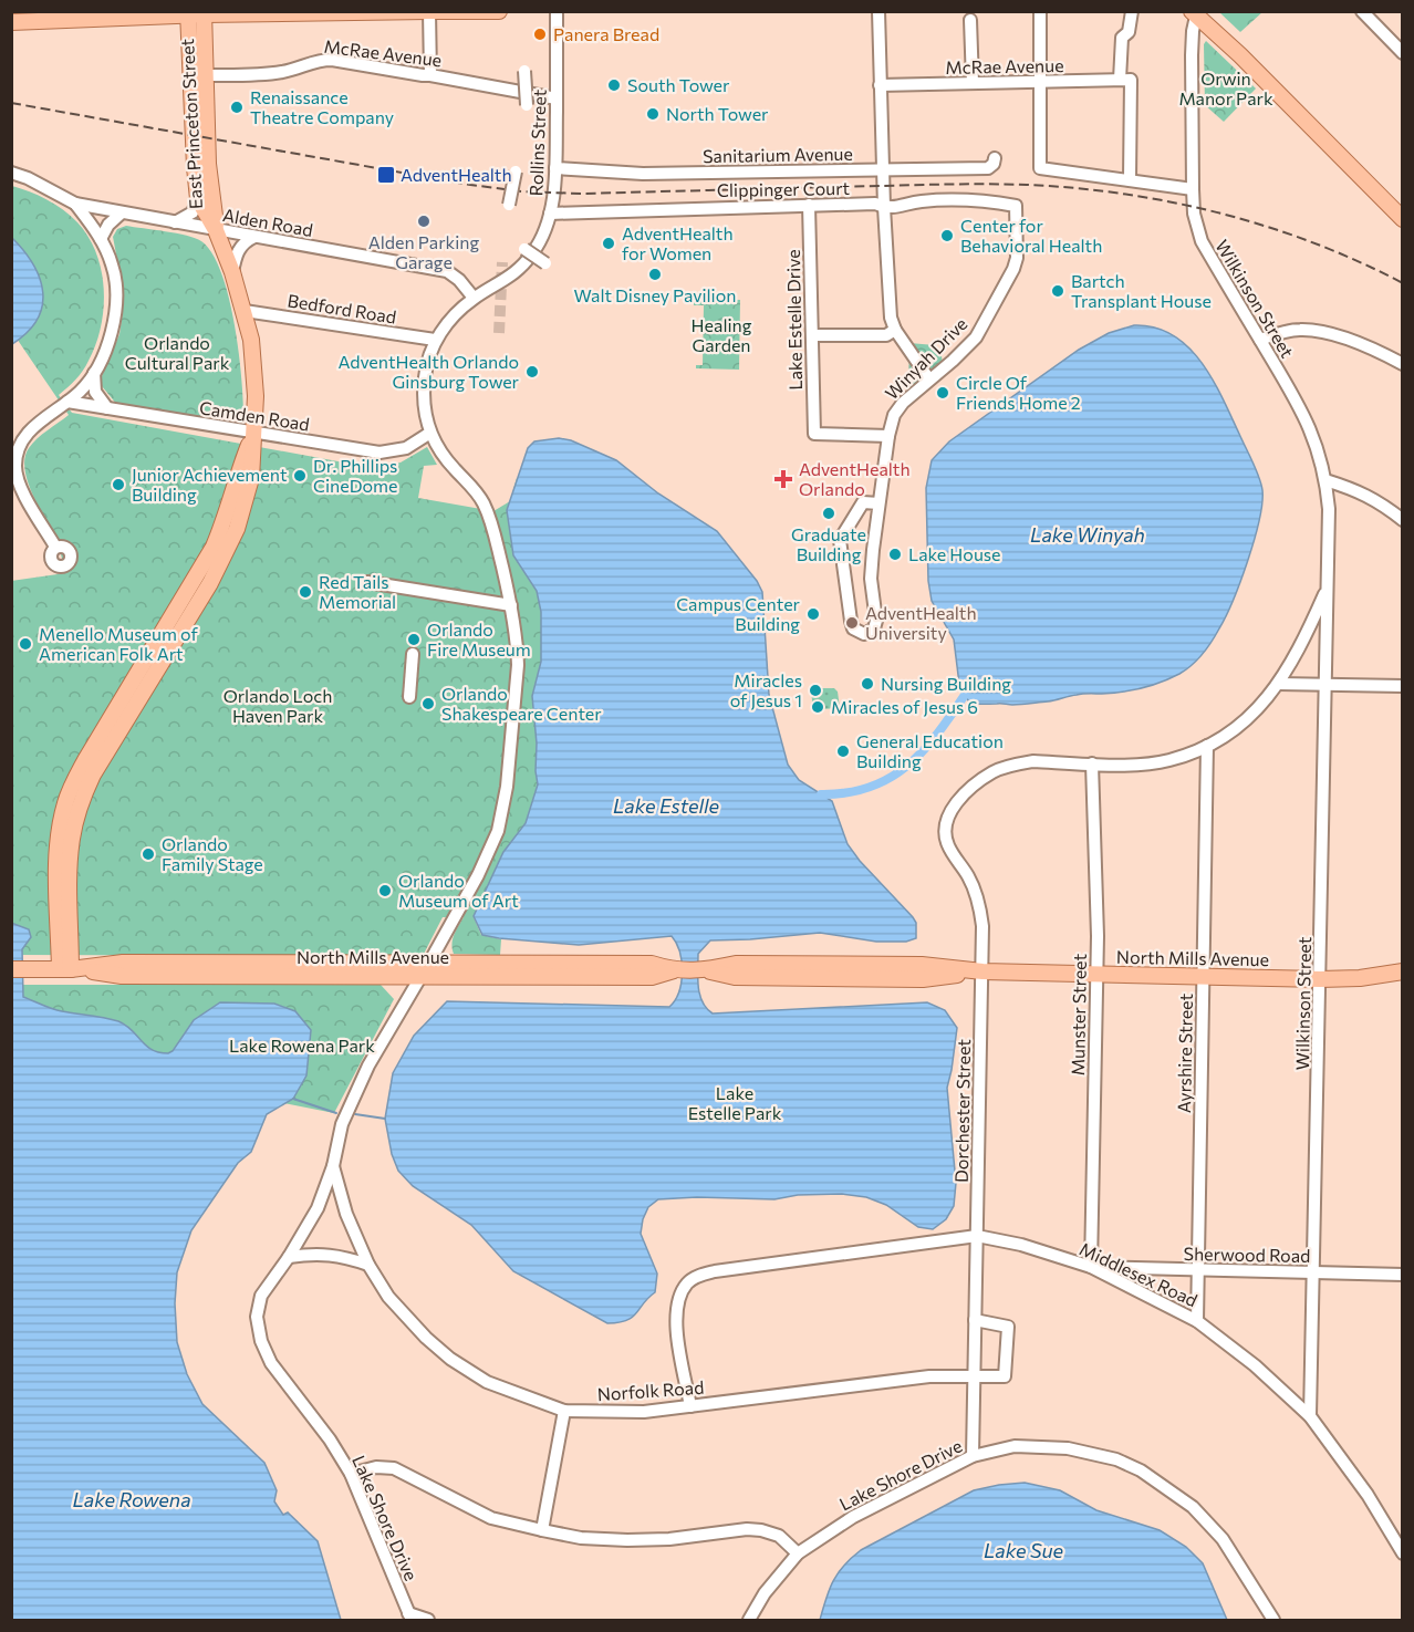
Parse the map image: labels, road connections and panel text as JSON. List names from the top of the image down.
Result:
{
  "streets": {
    "main road": ["East Princeton Street", "North Mills Avenue"],
    "street": [
      "McRae Avenue",
      "Rollins Street",
      "Sanitarium Avenue",
      "Clippinger Court",
      "Alden Road",
      "Wilkinson Street",
      "Bedford Road",
      "Lake Estelle Drive",
      "Winyah Drive",
      "Camden Road",
      "Munster Street",
      "Ayrshire Street",
      "Dorchester Street",
      "Sherwood Road",
      "Middlesex Road",
      "Norfolk Road",
      "Lake Shore Drive"
    ]
  },
  "crossings": [
    ["McRae Avenue", "East Princeton Street"],
    ["McRae Avenue", "Rollins Street"],
    ["East Princeton Street", "Alden Road"],
    ["East Princeton Street", "Bedford Road"],
    ["East Princeton Street", "Camden Road"],
    ["East Princeton Street", "North Mills Avenue"],
    ["Rollins Street", "Sanitarium Avenue"],
    ["Rollins Street", "Clippinger Court"],
    ["Rollins Street", "Alden Road"],
    ["Rollins Street", "Bedford Road"],
    ["Rollins Street", "Camden Road"],
    ["Rollins Street", "North Mills Avenue"],
    ["Rollins Street", "Lake Shore Drive"],
    ["Clippinger Court", "Lake Estelle Drive"],
    ["Clippinger Court", "Winyah Drive"],
    ["Wilkinson Street", "North Mills Avenue"],
    ["Wilkinson Street", "Munster Street"],
    ["Wilkinson Street", "Ayrshire Street"],
    ["Wilkinson Street", "Dorchester Street"],
    ["Wilkinson Street", "Sherwood Road"],
    ["Wilkinson Street", "Middlesex Road"],
    ["Lake Estelle Drive", "Winyah Drive"],
    ["North Mills Avenue", "Munster Street"],
    ["North Mills Avenue", "Ayrshire Street"],
    ["North Mills Avenue", "Dorchester Street"],
    ["North Mills Avenue", "Lake Shore Drive"],
    ["Munster Street", "Dorchester Street"],
    ["Munster Street", "Sherwood Road"],
    ["Munster Street", "Middlesex Road"],
    ["Ayrshire Street", "Sherwood Road"],
    ["Ayrshire Street", "Middlesex Road"],
    ["Dorchester Street", "Middlesex Road"],
    ["Dorchester Street", "Norfolk Road"],
    ["Dorchester Street", "Lake Shore Drive"],
    ["Sherwood Road", "Middlesex Road"],
    ["Middlesex Road", "Norfolk Road"],
    ["Norfolk Road", "Lake Shore Drive"]
  ],
  "water": [
    "Lake Winyah",
    "Lake Estelle",
    "Lake Rowena",
    "Lake Sue"
  ],
  "parks": [
    "Orwin Manor Park",
    "Healing Garden",
    "Orlando Cultural Park",
    "Orlando Loch Haven Park",
    "Lake Rowena Park",
    "Lake Estelle Park"
  ],
  "places": {
    "other": [
      "Panera Bread",
      "South Tower",
      "Renaissance Theatre Company",
      "North Tower",
      "Alden Parking Garage",
      "Center for Behavioral Health",
      "AdventHealth for Women",
      "Walt Disney Pavilion",
      "Bartch Transplant House",
      "AdventHealth Orlando Ginsburg Tower",
      "Circle Of Friends Home 2",
      "Dr. Phillips CineDome",
      "Junior Achievement Building",
      "Graduate Building",
      "Lake House",
      "Red Tails Memorial",
      "Campus Center Building",
      "AdventHealth University",
      "Orlando Fire Museum",
      "Menello Museum of American Folk Art",
      "Nursing Building",
      "Miracles of Jesus 1",
      "Orlando Shakespeare Center",
      "Miracles of Jesus 6",
      "General Education Building",
      "Orlando Family Stage",
      "Orlando Museum of Art"
    ],
    "transit": ["AdventHealth"],
    "health": ["AdventHealth Orlando"]
  }
}
